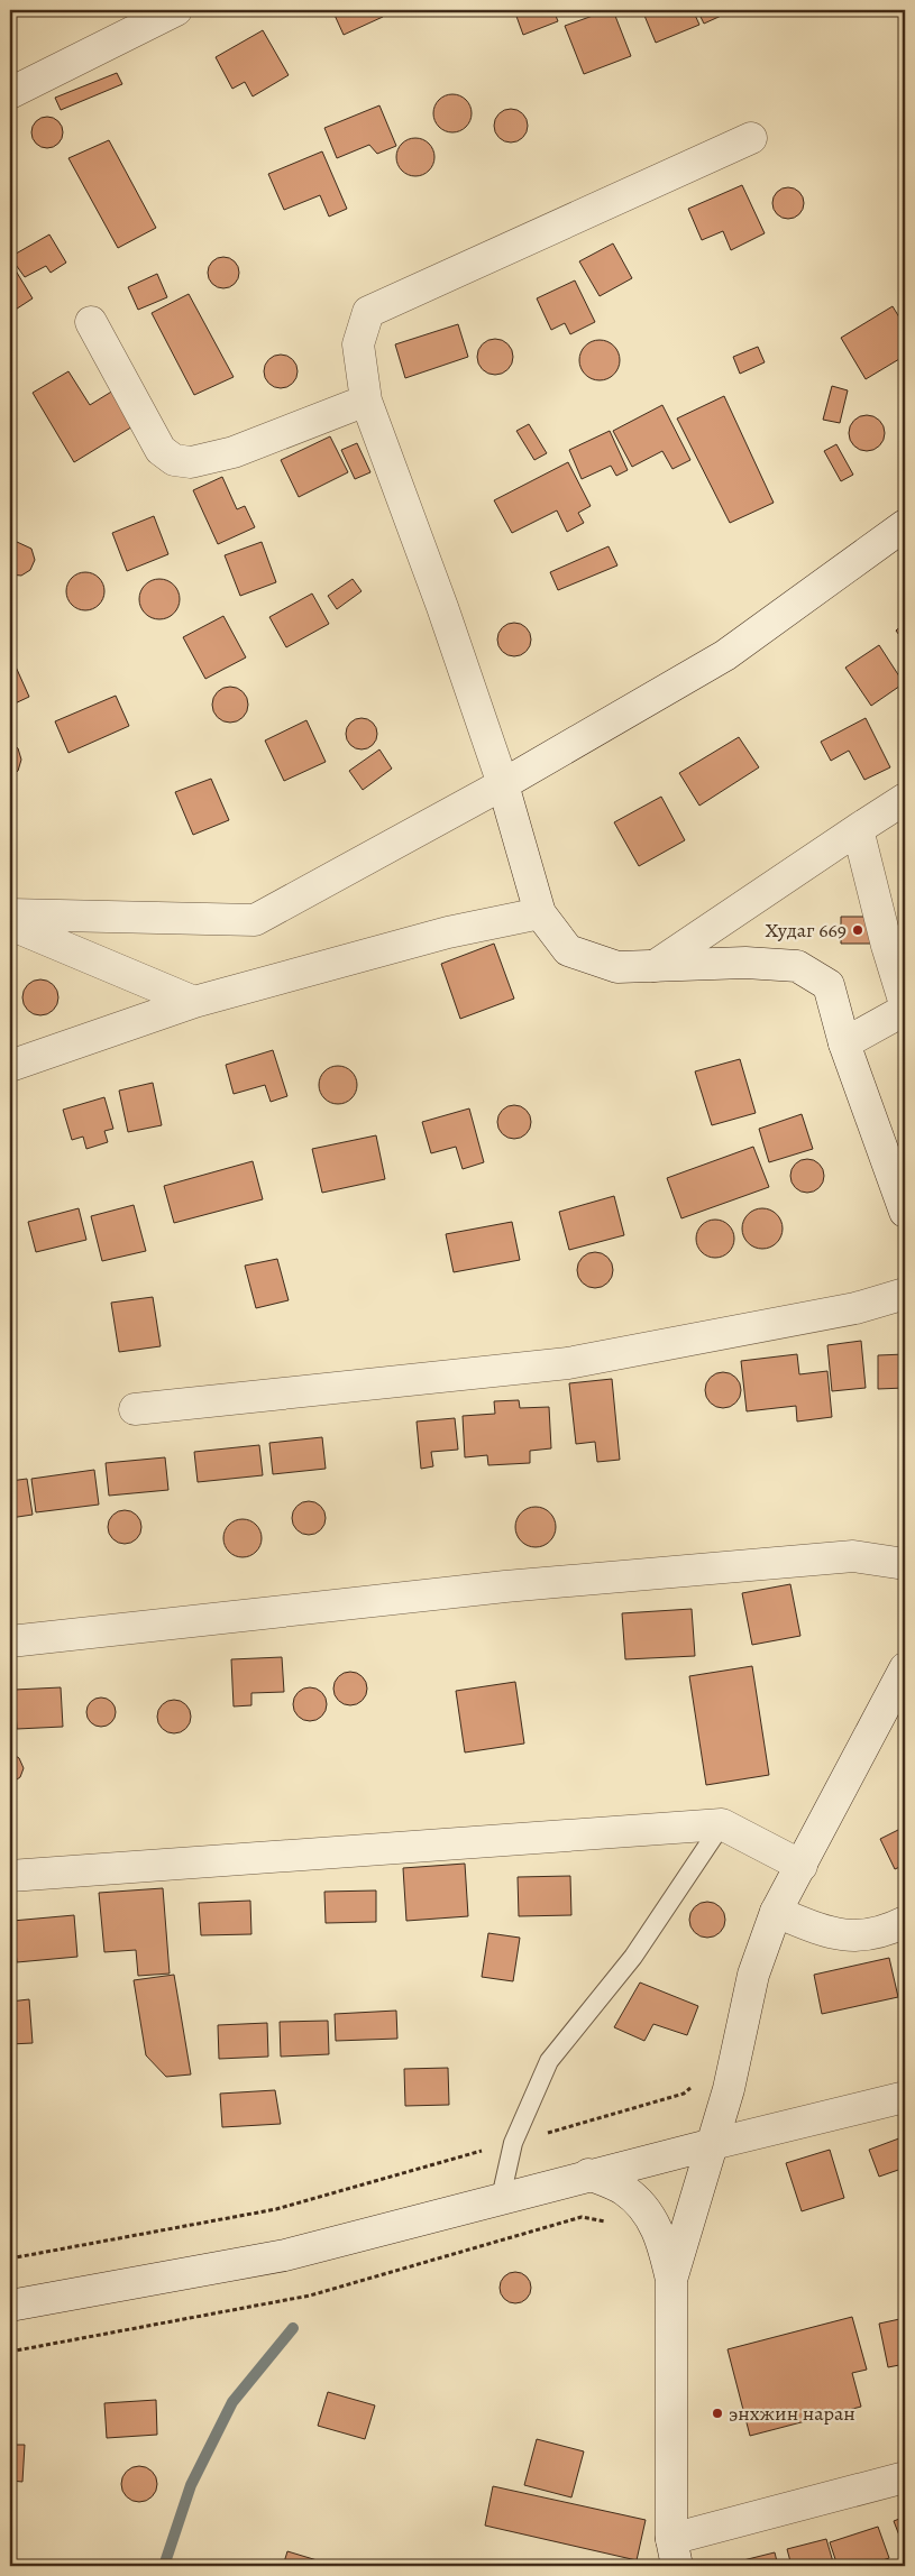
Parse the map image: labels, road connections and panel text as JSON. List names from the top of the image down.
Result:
{
  "places": ["Худаг 669", "энхжин наран"]
}
